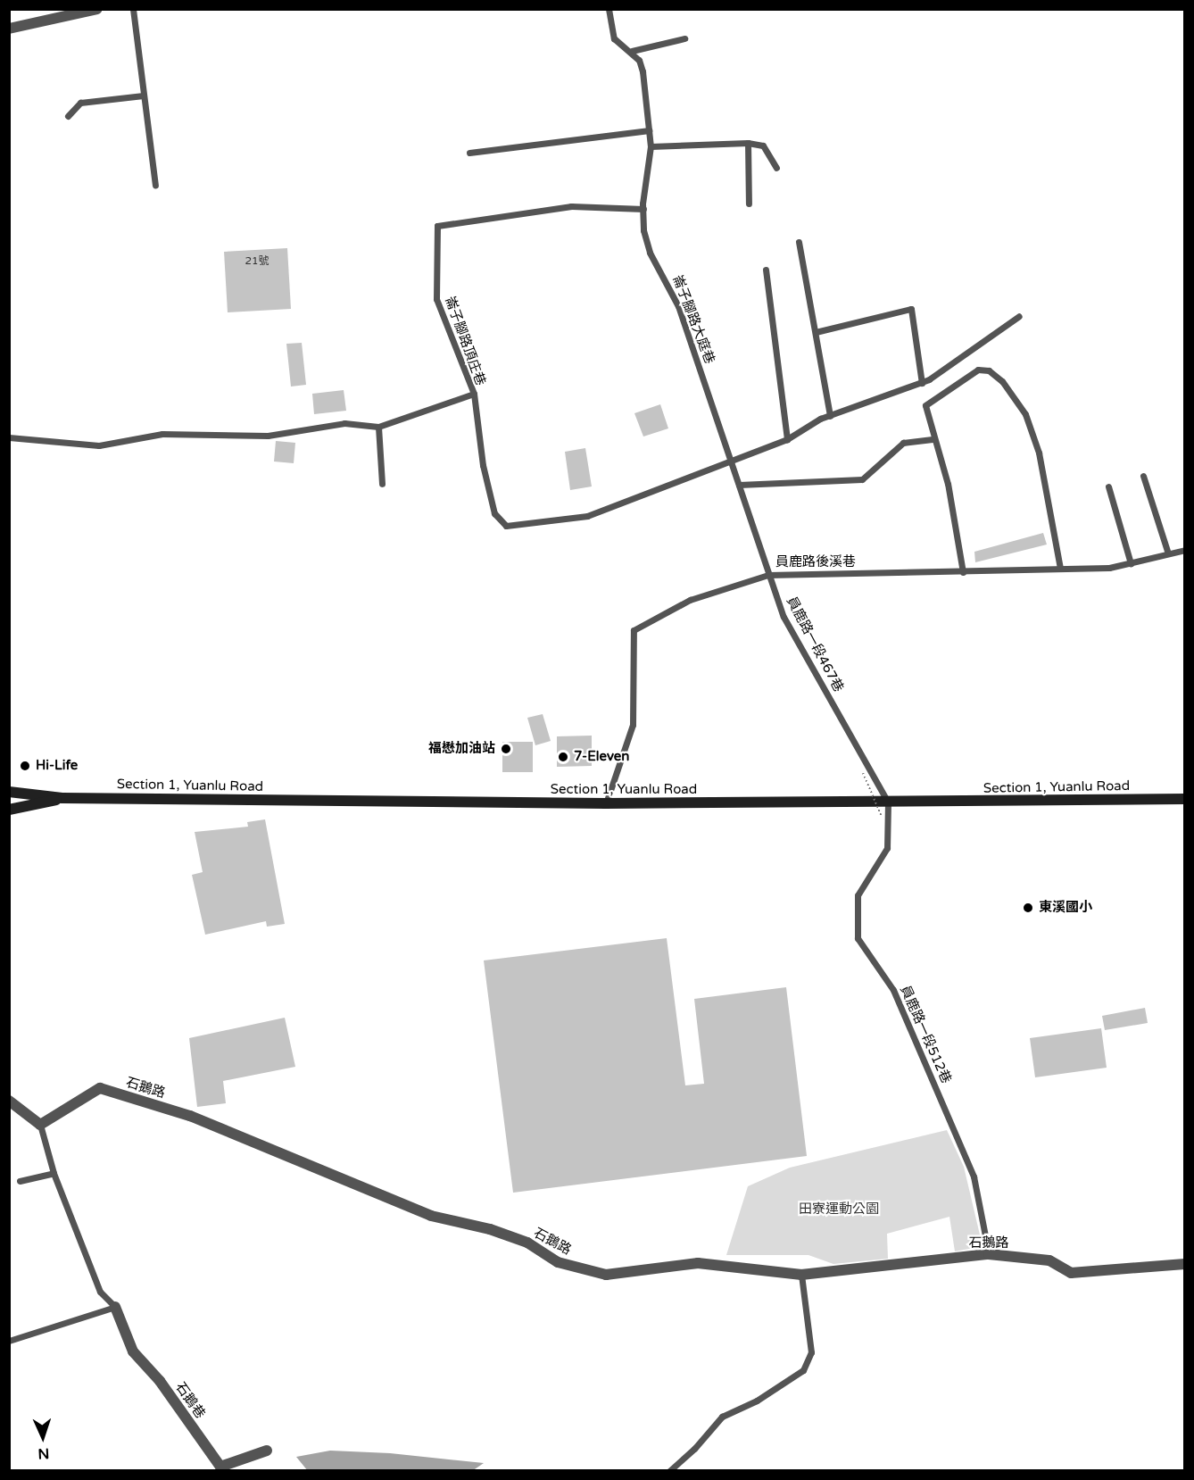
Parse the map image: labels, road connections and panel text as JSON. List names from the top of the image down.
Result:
{
  "streets": {
    "main road": ["Section 1, Yuanlu Road"],
    "street": ["石鵝路", "石鵝巷"],
    "lane": [
      "崙子腳路大庭巷",
      "崙子腳路頂庄巷",
      "員鹿路後溪巷",
      "員鹿路一段467巷",
      "員鹿路一段512巷"
    ]
  },
  "crossings": [
    ["崙子腳路大庭巷", "崙子腳路頂庄巷"],
    ["崙子腳路大庭巷", "員鹿路一段467巷"],
    ["員鹿路後溪巷", "員鹿路一段467巷"],
    ["員鹿路後溪巷", "Section 1, Yuanlu Road"],
    ["員鹿路一段467巷", "Section 1, Yuanlu Road"],
    ["員鹿路一段467巷", "員鹿路一段512巷"],
    ["Section 1, Yuanlu Road", "員鹿路一段512巷"],
    ["員鹿路一段512巷", "石鵝路"]
  ],
  "parks": ["田寮運動公園"],
  "places": [
    "福懋加油站",
    "7-Eleven",
    "Hi-Life",
    "東溪國小"
  ],
  "house_numbers": ["21號"],
  "north": "bottom"
}
